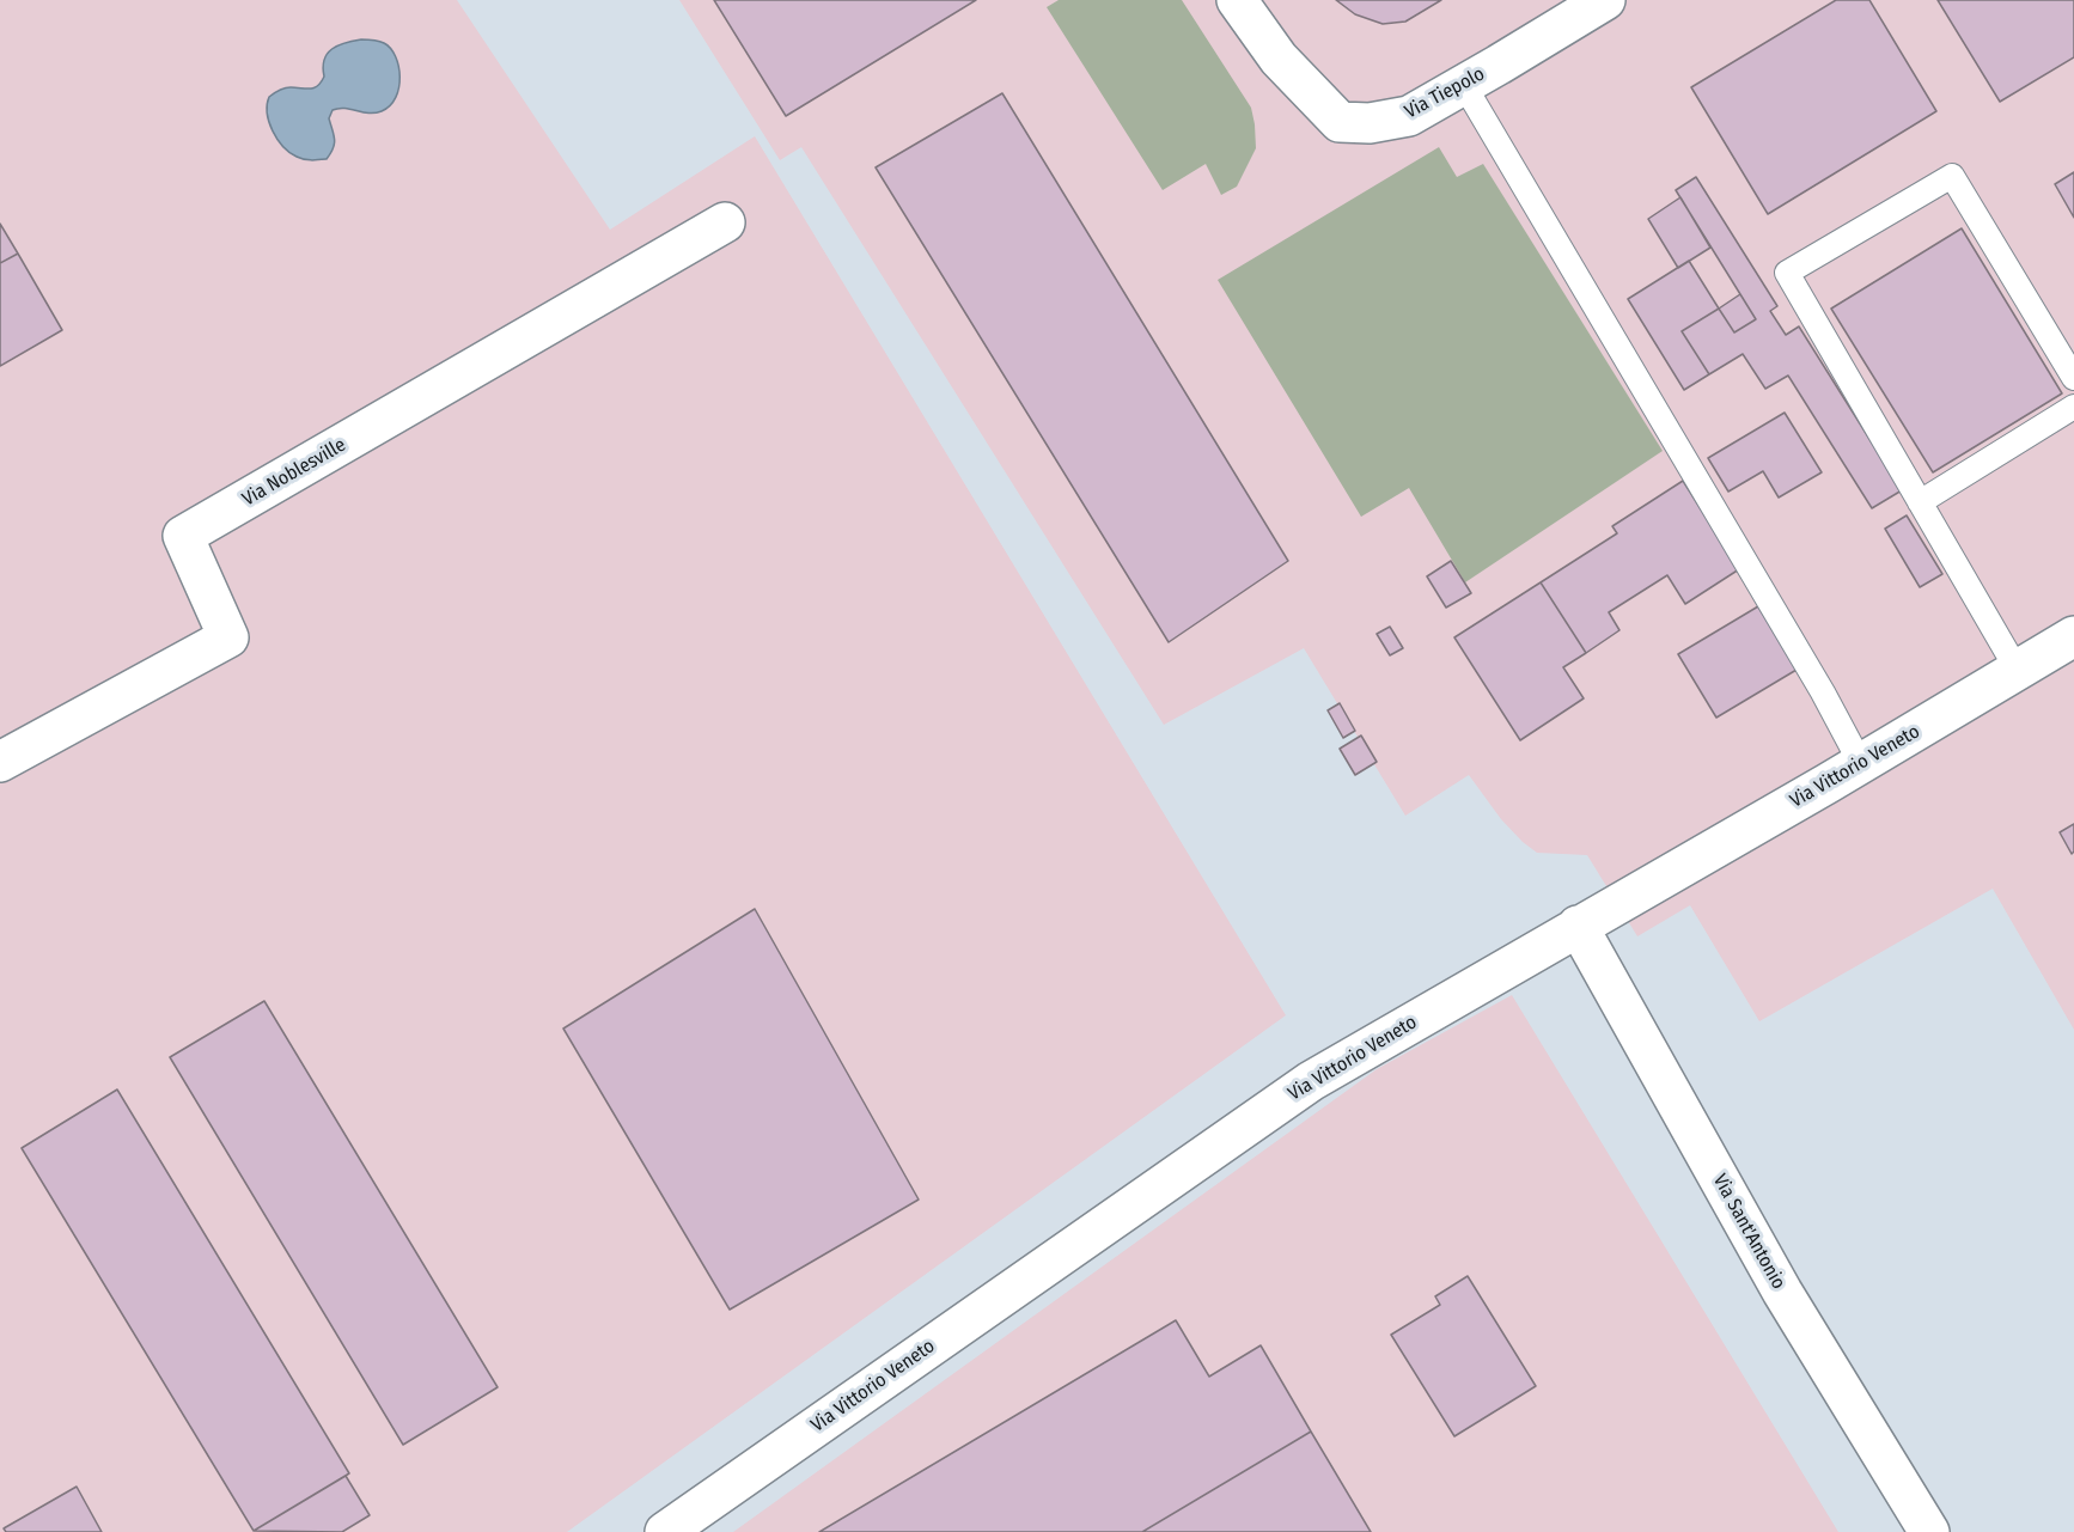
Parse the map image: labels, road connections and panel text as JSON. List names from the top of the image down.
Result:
{
  "streets": {
    "street": [
      "Via Tiepolo",
      "Via Noblesville",
      "Via Vittorio Veneto",
      "Via Sant'Antonio"
    ]
  },
  "crossings": [
    ["Via Vittorio Veneto", "Via Sant'Antonio"]
  ]
}
